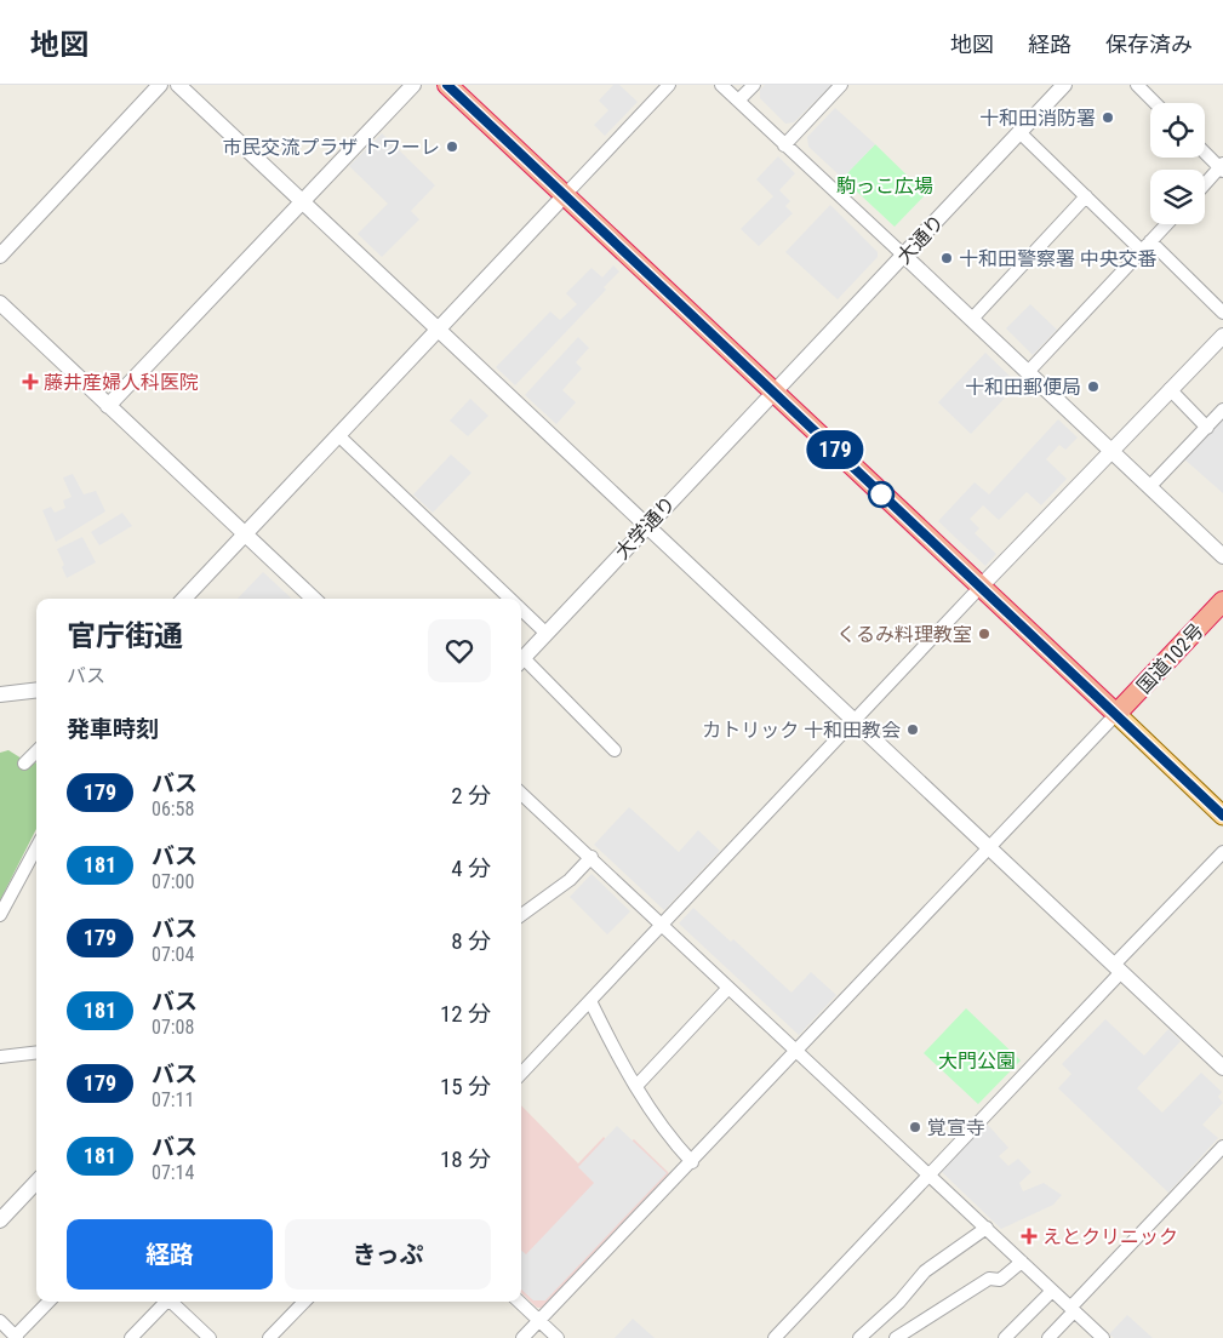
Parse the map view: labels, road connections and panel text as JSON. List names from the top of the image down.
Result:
{
  "streets": {
    "highway": ["国道102号"],
    "street": ["大通り", "大学通り"]
  },
  "crossings": [
    ["大通り", "大学通り"]
  ],
  "parks": ["駒っこ広場", "大門公園"],
  "places": {
    "other": [
      "十和田消防署",
      "市民交流プラザ トワーレ",
      "十和田警察署 中央交番",
      "十和田郵便局",
      "くるみ料理教室",
      "カトリック 十和田教会",
      "覚宣寺"
    ],
    "health": ["藤井産婦人科医院", "えとクリニック"]
  },
  "lines": ["bus line 179"],
  "page": {
    "header": "地図",
    "nav": ["地図", "経路", "保存済み"],
    "on_map": "179",
    "heading": [
      ["官庁街通", "バス"],
      "発車時刻"
    ],
    "list": [
      {
        "mark": "179",
        "name": "バス",
        "note": "06:58",
        "value": "2 分"
      },
      {
        "mark": "181",
        "name": "バス",
        "note": "07:00",
        "value": "4 分"
      },
      {
        "mark": "179",
        "name": "バス",
        "note": "07:04",
        "value": "8 分"
      },
      {
        "mark": "181",
        "name": "バス",
        "note": "07:08",
        "value": "12 分"
      },
      {
        "mark": "179",
        "name": "バス",
        "note": "07:11",
        "value": "15 分"
      },
      {
        "mark": "181",
        "name": "バス",
        "note": "07:14",
        "value": "18 分"
      }
    ],
    "buttons": ["経路", "きっぷ"]
  }
}
